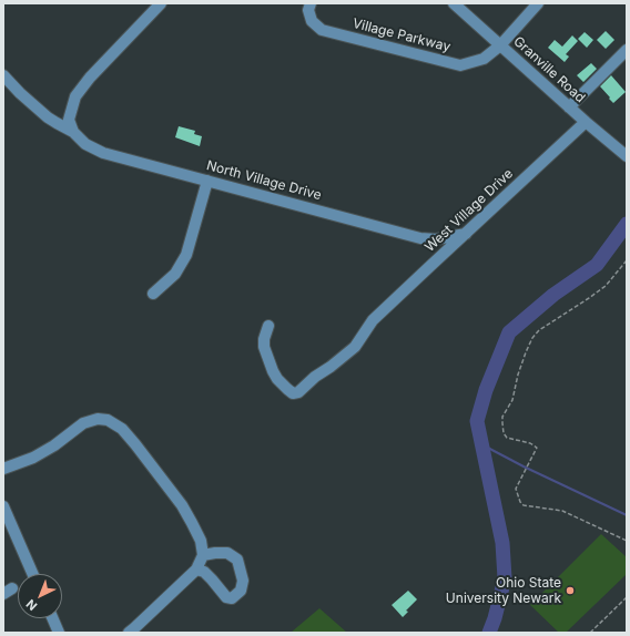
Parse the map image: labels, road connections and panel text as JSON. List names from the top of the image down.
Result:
{
  "streets": {
    "street": [
      "Village Parkway",
      "Granville Road",
      "North Village Drive",
      "West Village Drive"
    ]
  },
  "crossings": [
    ["Village Parkway", "Granville Road"],
    ["Granville Road", "West Village Drive"],
    ["North Village Drive", "West Village Drive"]
  ],
  "places": ["Ohio State University Newark"],
  "north": "bottom left"
}
